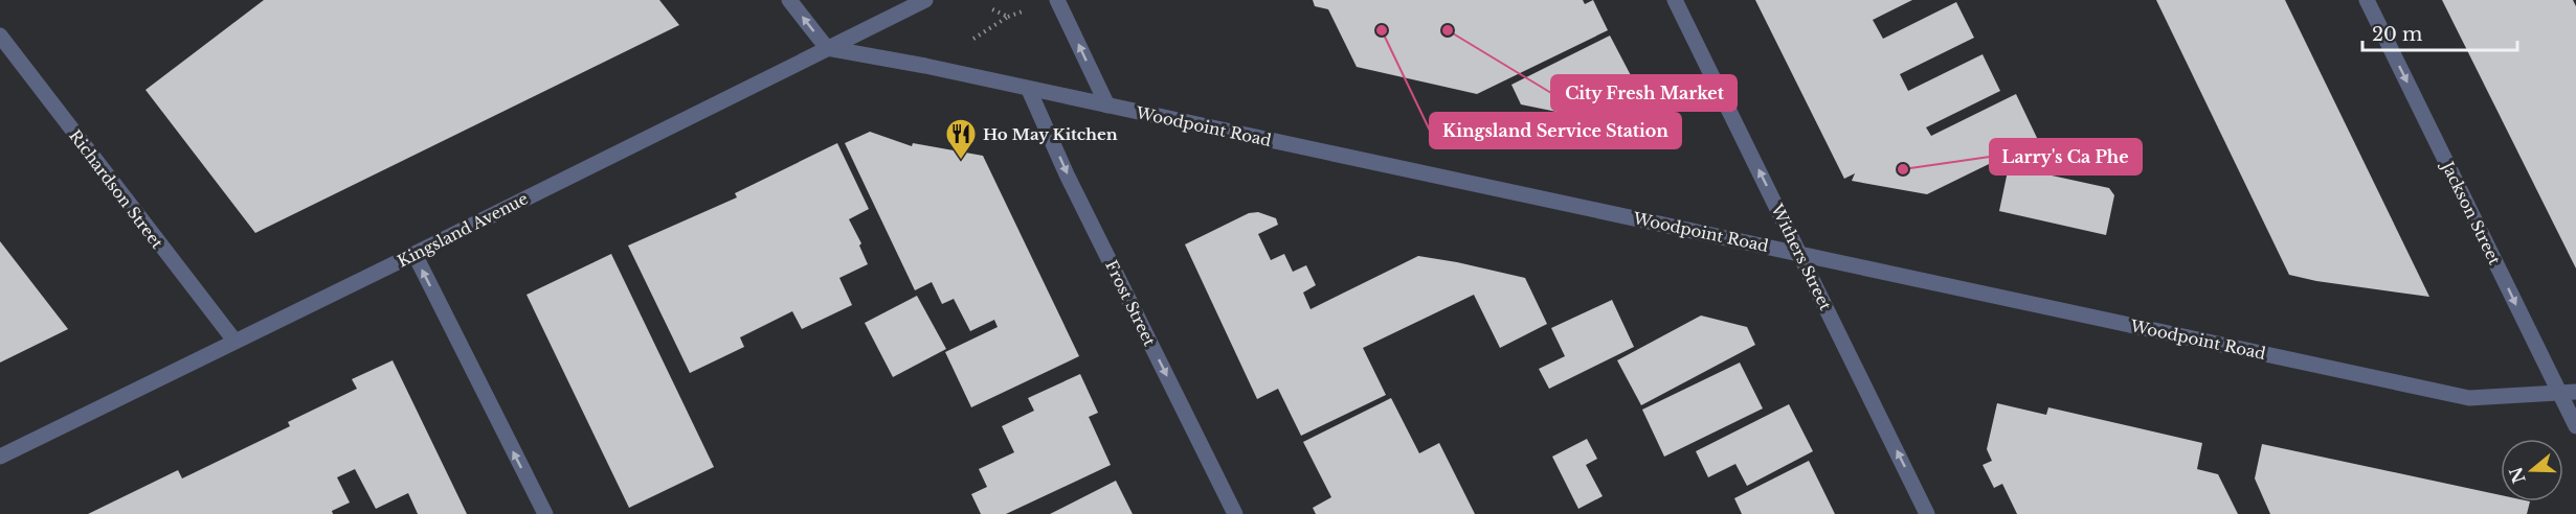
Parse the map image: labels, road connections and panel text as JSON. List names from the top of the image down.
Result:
{
  "streets": {
    "street": [
      "Woodpoint Road",
      "Richardson Street",
      "Jackson Street",
      "Kingsland Avenue",
      "Withers Street",
      "Frost Street"
    ]
  },
  "crossings": [
    ["Woodpoint Road", "Jackson Street"],
    ["Woodpoint Road", "Kingsland Avenue"],
    ["Woodpoint Road", "Withers Street"],
    ["Woodpoint Road", "Frost Street"],
    ["Richardson Street", "Kingsland Avenue"]
  ],
  "one_way": ["Jackson Street", "Withers Street", "Frost Street"],
  "places": {
    "other": ["Kingsland Service Station", "City Fresh Market", "Larry's Ca Phe"],
    "restaurant": ["Ho May Kitchen"]
  },
  "scale_bar": "20 m",
  "north": "left"
}
